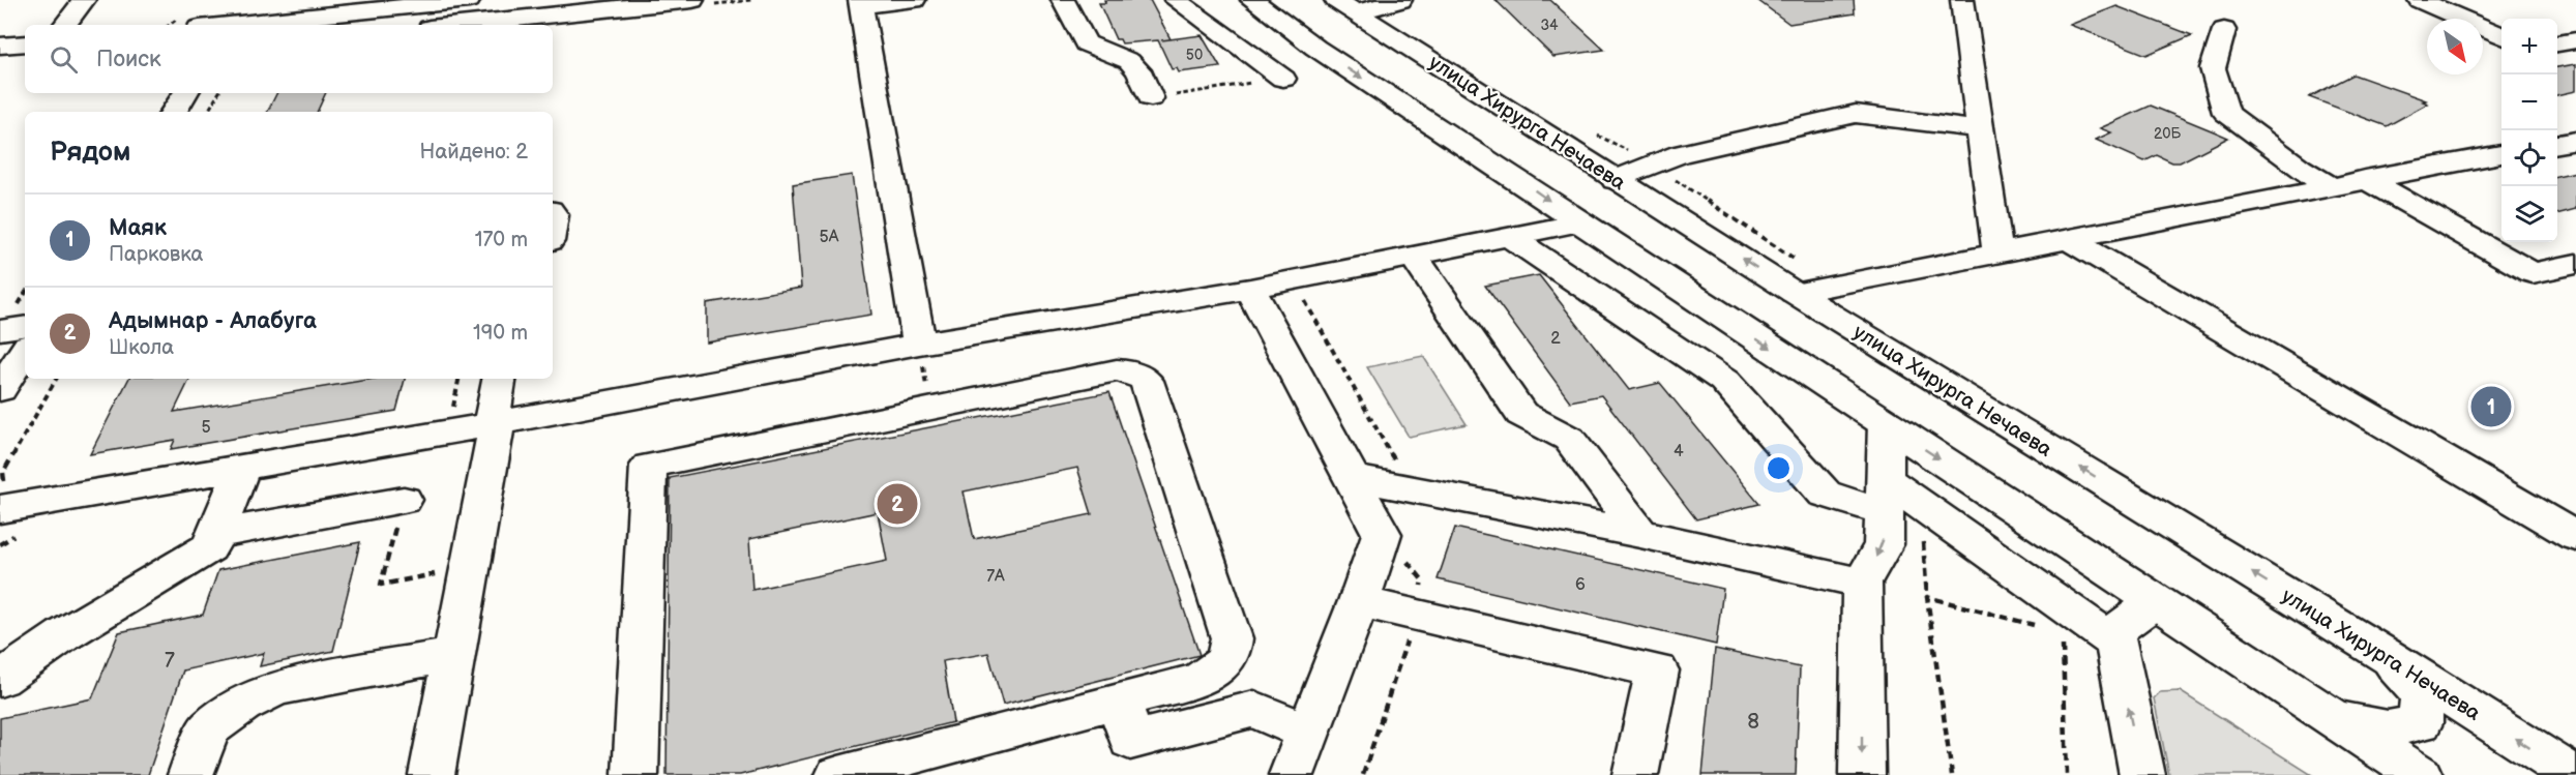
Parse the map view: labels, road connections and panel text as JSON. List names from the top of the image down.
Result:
{
  "streets": {
    "street": ["улица Хирурга Нечаева"]
  },
  "house_numbers": [
    "34",
    "50",
    "20Б",
    "5А",
    "2",
    "5",
    "4",
    "7А",
    "6",
    "7",
    "8"
  ],
  "north": "bottom right",
  "page": {
    "map_buttons": ["+", "−"],
    "search": "Поиск",
    "heading": ["Рядом", "Найдено: 2"],
    "list": [
      {
        "mark": "1",
        "name": "Маяк",
        "note": "Парковка",
        "value": "170 m"
      },
      {
        "mark": "2",
        "name": "Адымнар - Алабуга",
        "note": "Школа",
        "value": "190 m"
      }
    ],
    "pins": ["1", "2"]
  }
}
